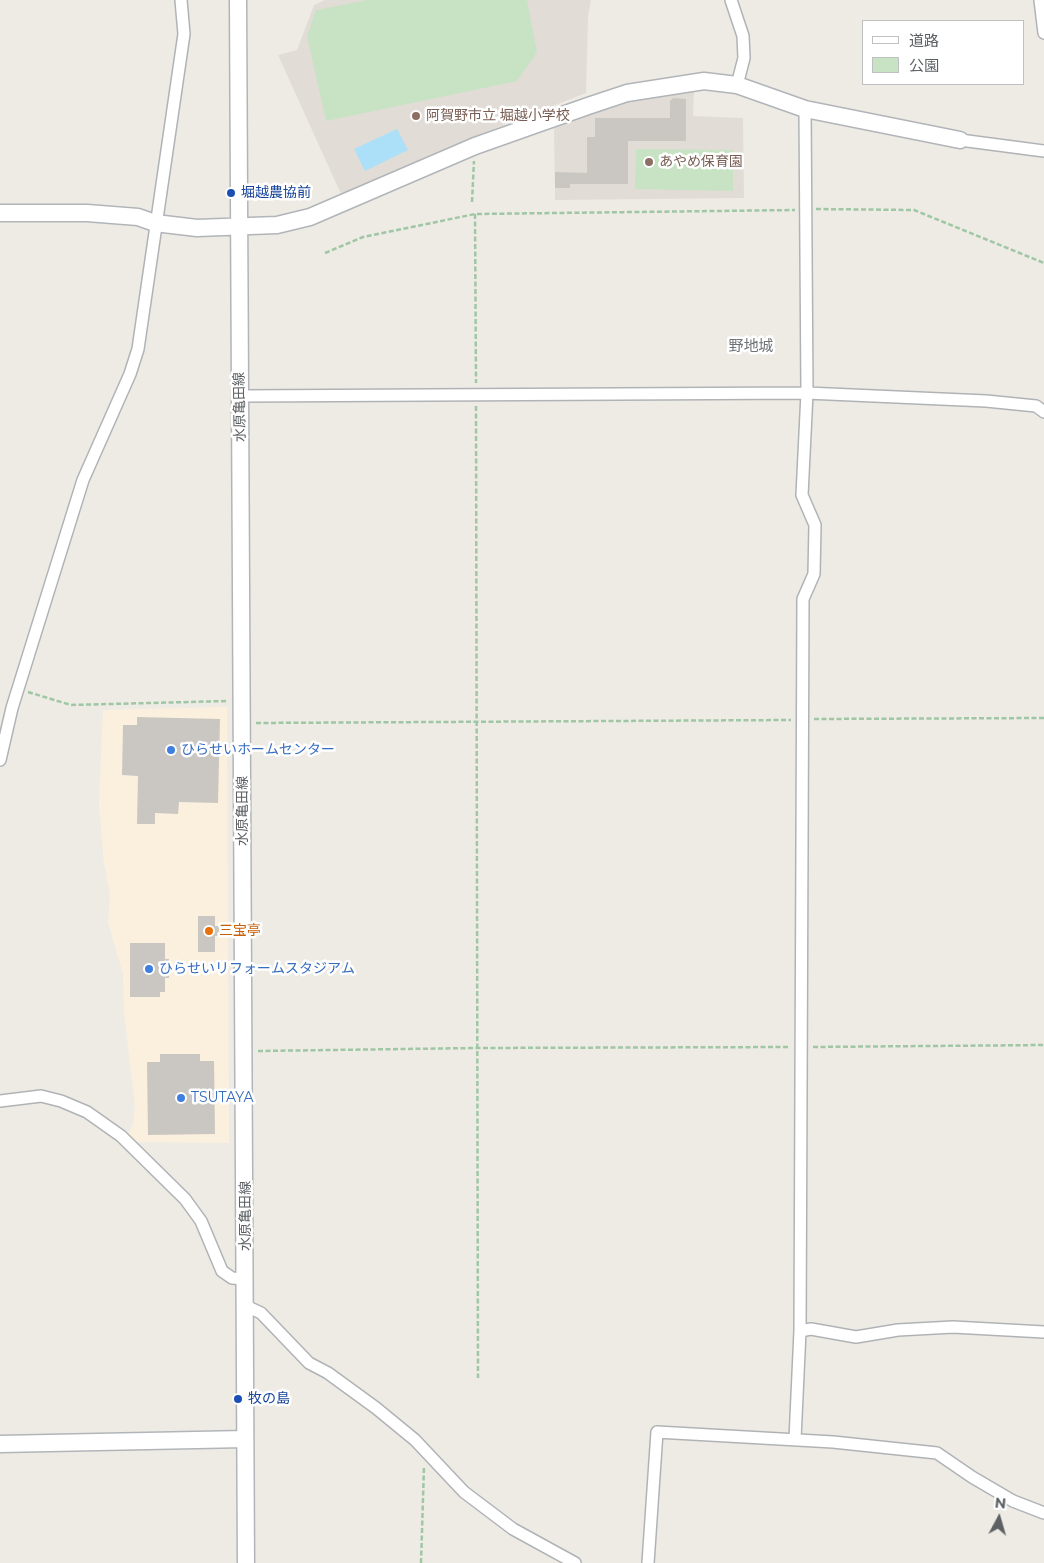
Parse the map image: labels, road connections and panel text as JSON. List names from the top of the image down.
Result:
{
  "streets": {
    "main road": ["水原亀田線"]
  },
  "districts": ["野地城"],
  "places": [
    "阿賀野市立 堀越小学校",
    "あやめ保育園",
    "堀越農協前",
    "ひらせいホームセンター",
    "三宝亭",
    "ひらせいリフォームスタジアム",
    "TSUTAYA",
    "牧の島"
  ],
  "legend": ["道路", "公園"],
  "north": "top"
}
